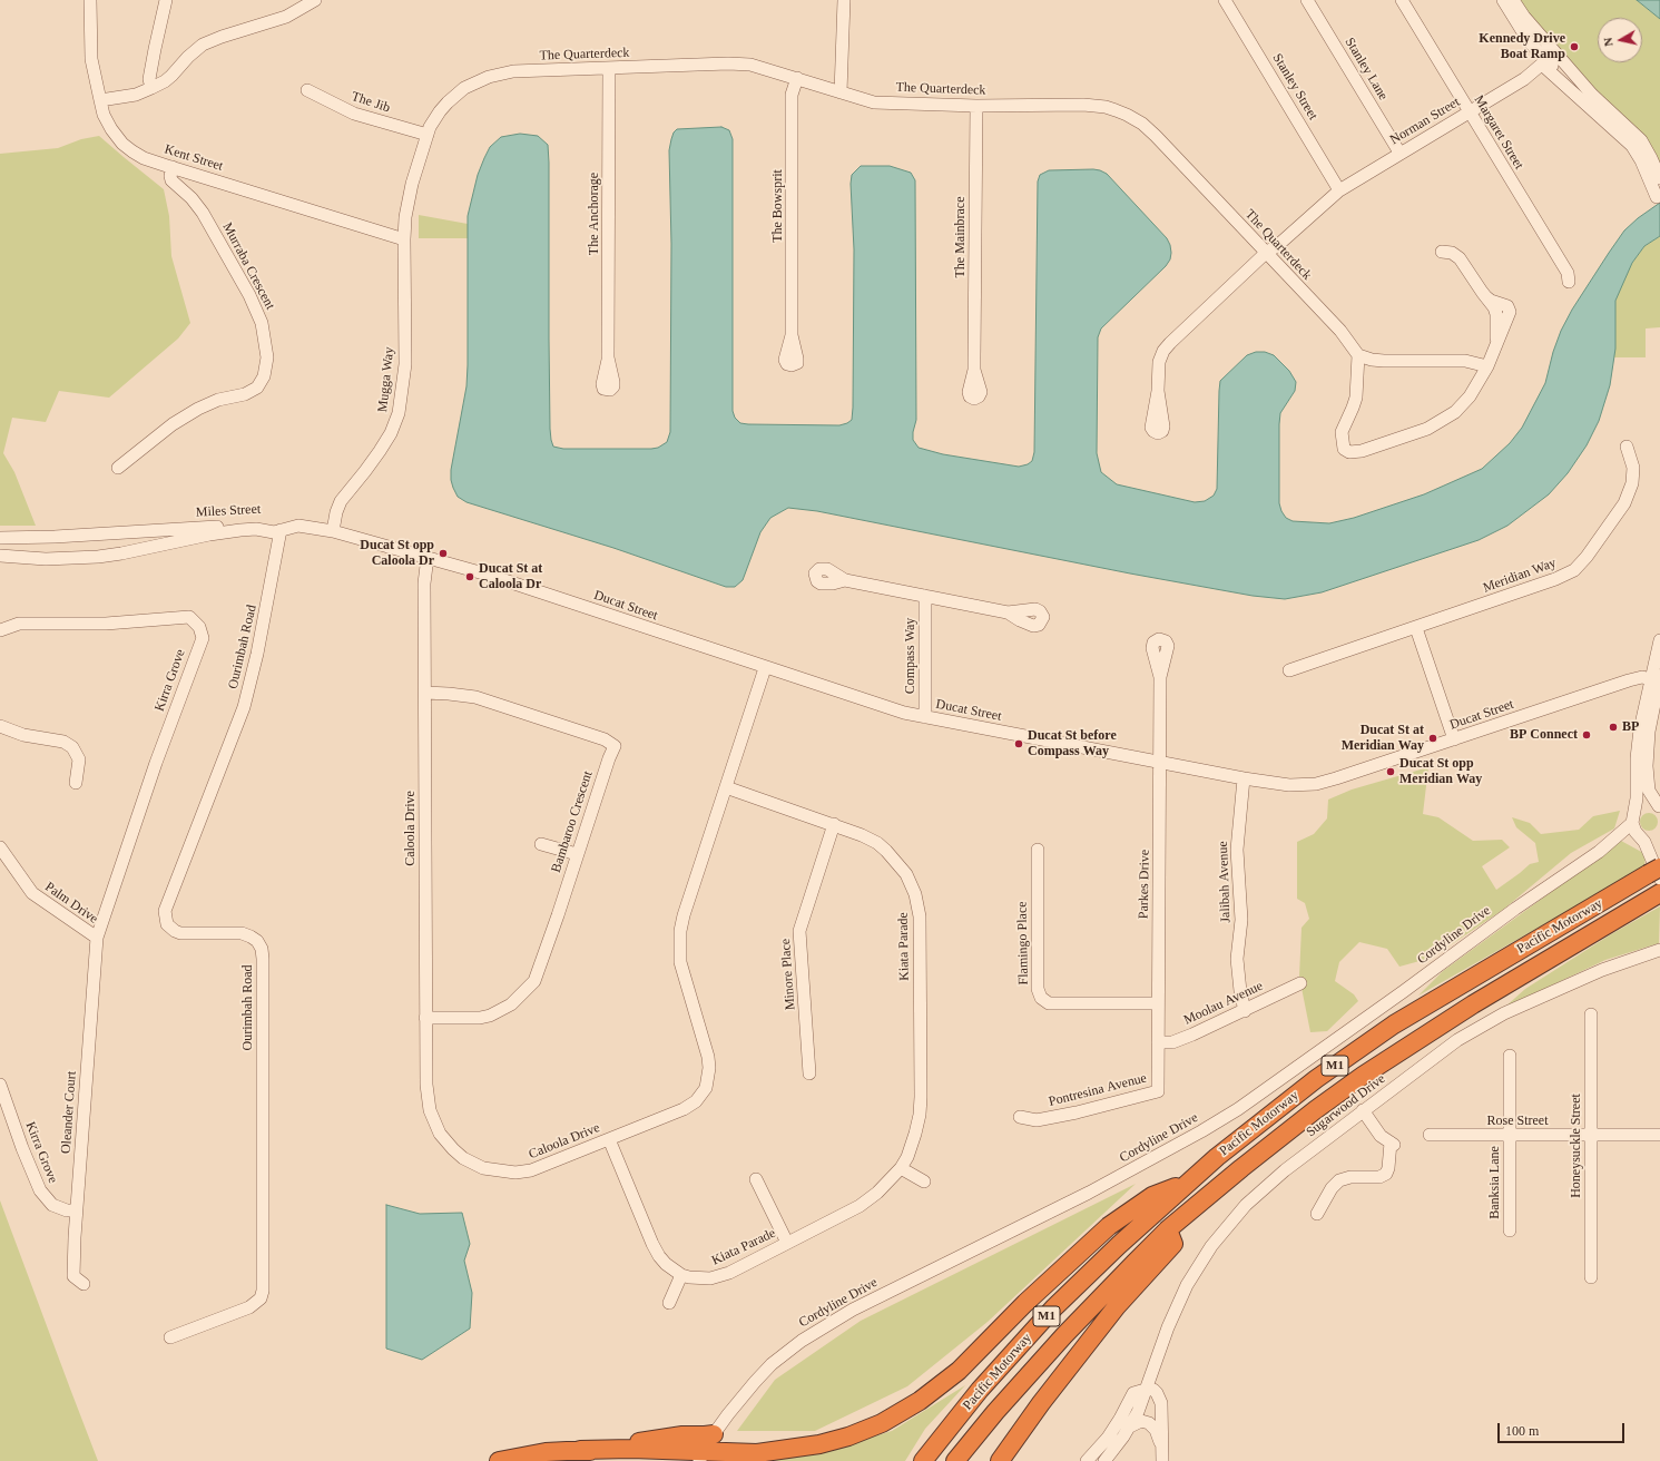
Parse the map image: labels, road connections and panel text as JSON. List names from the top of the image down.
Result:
{
  "streets": {
    "highway": ["Pacific Motorway", "M1"],
    "street": [
      "The Quarterdeck",
      "Stanley Lane",
      "Stanley Street",
      "The Jib",
      "Norman Street",
      "Margaret Street",
      "Kent Street",
      "The Bowsprit",
      "The Anchorage",
      "The Mainbrace",
      "Murraba Crescent",
      "Mugga Way",
      "Miles Street",
      "Meridian Way",
      "Ducat Street",
      "Ourimbah Road",
      "Compass Way",
      "Kirra Grove",
      "Bambaroo Crescent",
      "Caloola Drive",
      "Jalibah Avenue",
      "Parkes Drive",
      "Palm Drive",
      "Cordyline Drive",
      "Flamingo Place",
      "Kiata Parade",
      "Minore Place",
      "Moolau Avenue",
      "Pontresina Avenue",
      "Sugarwood Drive",
      "Oleander Court",
      "Rose Street",
      "Honeysuckle Street",
      "Banksia Lane"
    ]
  },
  "crossings": [
    ["The Quarterdeck", "The Jib"],
    ["The Quarterdeck", "Norman Street"],
    ["The Quarterdeck", "Kent Street"],
    ["The Quarterdeck", "The Bowsprit"],
    ["The Quarterdeck", "The Anchorage"],
    ["The Quarterdeck", "The Mainbrace"],
    ["The Quarterdeck", "Mugga Way"],
    ["Stanley Lane", "Norman Street"],
    ["Stanley Street", "Norman Street"],
    ["Norman Street", "Margaret Street"],
    ["Kent Street", "Murraba Crescent"],
    ["Kent Street", "Mugga Way"],
    ["Mugga Way", "Ducat Street"],
    ["Miles Street", "Ducat Street"],
    ["Miles Street", "Ourimbah Road"],
    ["Ducat Street", "Ourimbah Road"],
    ["Ducat Street", "Compass Way"],
    ["Ducat Street", "Caloola Drive"],
    ["Ducat Street", "Jalibah Avenue"],
    ["Ducat Street", "Parkes Drive"],
    ["Kirra Grove", "Palm Drive"],
    ["Kirra Grove", "Oleander Court"],
    ["Bambaroo Crescent", "Caloola Drive"],
    ["Caloola Drive", "Kiata Parade"],
    ["Jalibah Avenue", "Moolau Avenue"],
    ["Parkes Drive", "Flamingo Place"],
    ["Parkes Drive", "Moolau Avenue"],
    ["Parkes Drive", "Pontresina Avenue"],
    ["Palm Drive", "Oleander Court"],
    ["Kiata Parade", "Minore Place"],
    ["Rose Street", "Honeysuckle Street"],
    ["Rose Street", "Banksia Lane"]
  ],
  "places": [
    "Kennedy Drive Boat Ramp",
    "Ducat St opp Caloola Dr",
    "Ducat St at Caloola Dr",
    "BP",
    "BP Connect",
    "Ducat St at Meridian Way",
    "Ducat St before Compass Way",
    "Ducat St opp Meridian Way"
  ],
  "scale_bar": "100 m",
  "north": "left"
}
